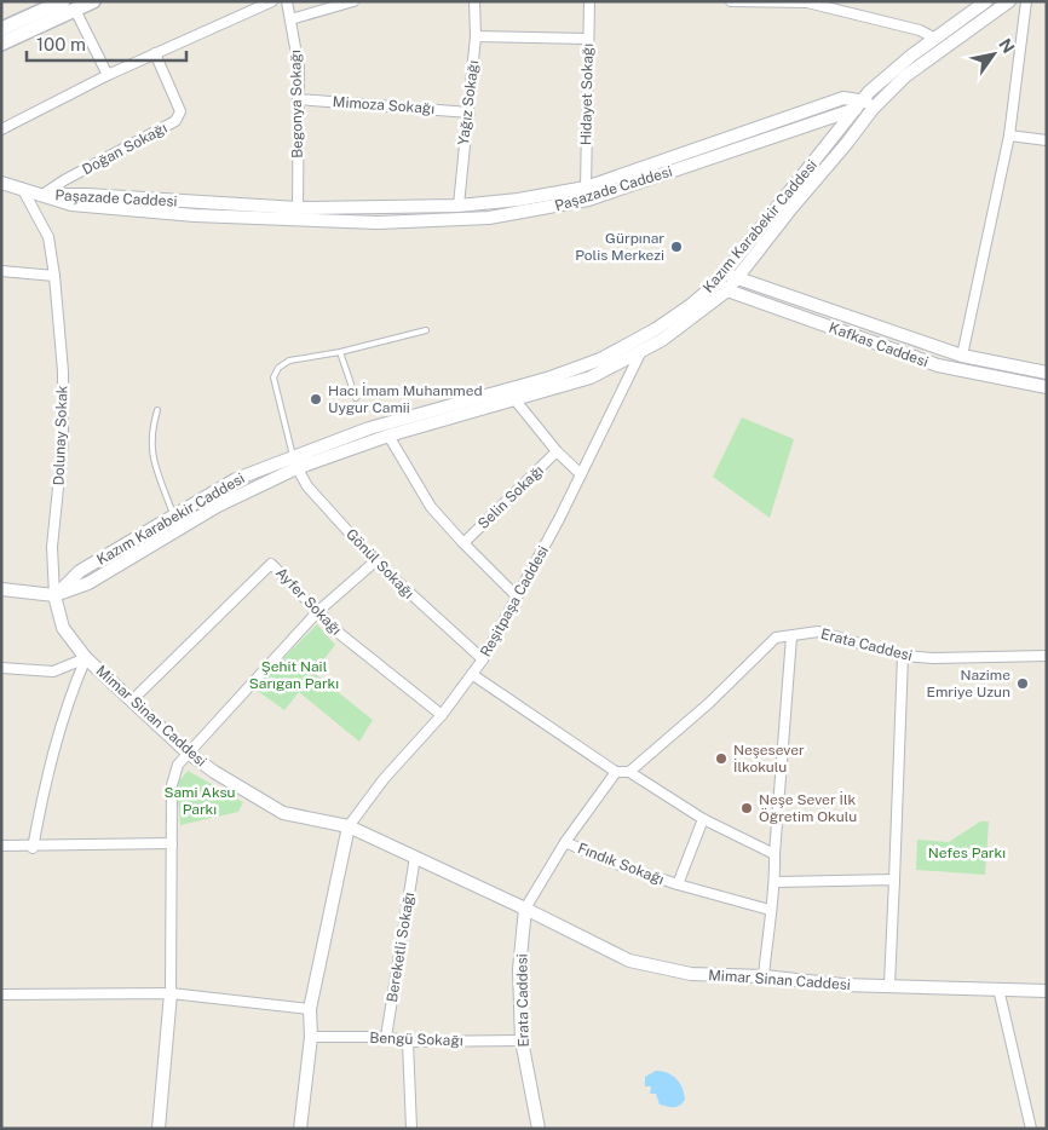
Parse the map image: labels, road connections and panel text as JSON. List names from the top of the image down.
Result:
{
  "streets": {
    "street": [
      "Hidayet Sokağı",
      "Yağız Sokağı",
      "Begonya Sokağı",
      "Mimoza Sokağı",
      "Doğan Sokağı",
      "Paşazade Caddesi",
      "Kazım Karabekir Caddesi",
      "Kafkas Caddesi",
      "Dolunay Sokak",
      "Selin Sokağı",
      "Gönül Sokağı",
      "Ayfer Sokağı",
      "Reşitpaşa Caddesi",
      "Erata Caddesi",
      "Mimar Sinan Caddesi",
      "Fındık Sokağı",
      "Bereketli Sokağı",
      "Bengü Sokağı"
    ]
  },
  "crossings": [
    ["Hidayet Sokağı", "Paşazade Caddesi"],
    ["Yağız Sokağı", "Mimoza Sokağı"],
    ["Yağız Sokağı", "Paşazade Caddesi"],
    ["Begonya Sokağı", "Mimoza Sokağı"],
    ["Begonya Sokağı", "Paşazade Caddesi"],
    ["Doğan Sokağı", "Paşazade Caddesi"],
    ["Paşazade Caddesi", "Kazım Karabekir Caddesi"],
    ["Paşazade Caddesi", "Dolunay Sokak"],
    ["Kazım Karabekir Caddesi", "Kafkas Caddesi"],
    ["Kazım Karabekir Caddesi", "Dolunay Sokak"],
    ["Kazım Karabekir Caddesi", "Gönül Sokağı"],
    ["Kazım Karabekir Caddesi", "Reşitpaşa Caddesi"],
    ["Kazım Karabekir Caddesi", "Mimar Sinan Caddesi"],
    ["Dolunay Sokak", "Mimar Sinan Caddesi"],
    ["Gönül Sokağı", "Reşitpaşa Caddesi"],
    ["Ayfer Sokağı", "Reşitpaşa Caddesi"],
    ["Ayfer Sokağı", "Mimar Sinan Caddesi"],
    ["Reşitpaşa Caddesi", "Mimar Sinan Caddesi"],
    ["Erata Caddesi", "Mimar Sinan Caddesi"],
    ["Erata Caddesi", "Bengü Sokağı"],
    ["Mimar Sinan Caddesi", "Bereketli Sokağı"],
    ["Bereketli Sokağı", "Bengü Sokağı"]
  ],
  "parks": ["Şehit Nail Sarıgan Parkı", "Sami Aksu Parkı", "Nefes Parkı"],
  "places": [
    "Gürpınar Polis Merkezi",
    "Hacı İmam Muhammed Uygur Camii",
    "Nazime Emriye Uzun",
    "Neşesever İlkokulu",
    "Neşe Sever İlk Öğretim Okulu"
  ],
  "scale_bar": "100 m",
  "north": "top right"
}
